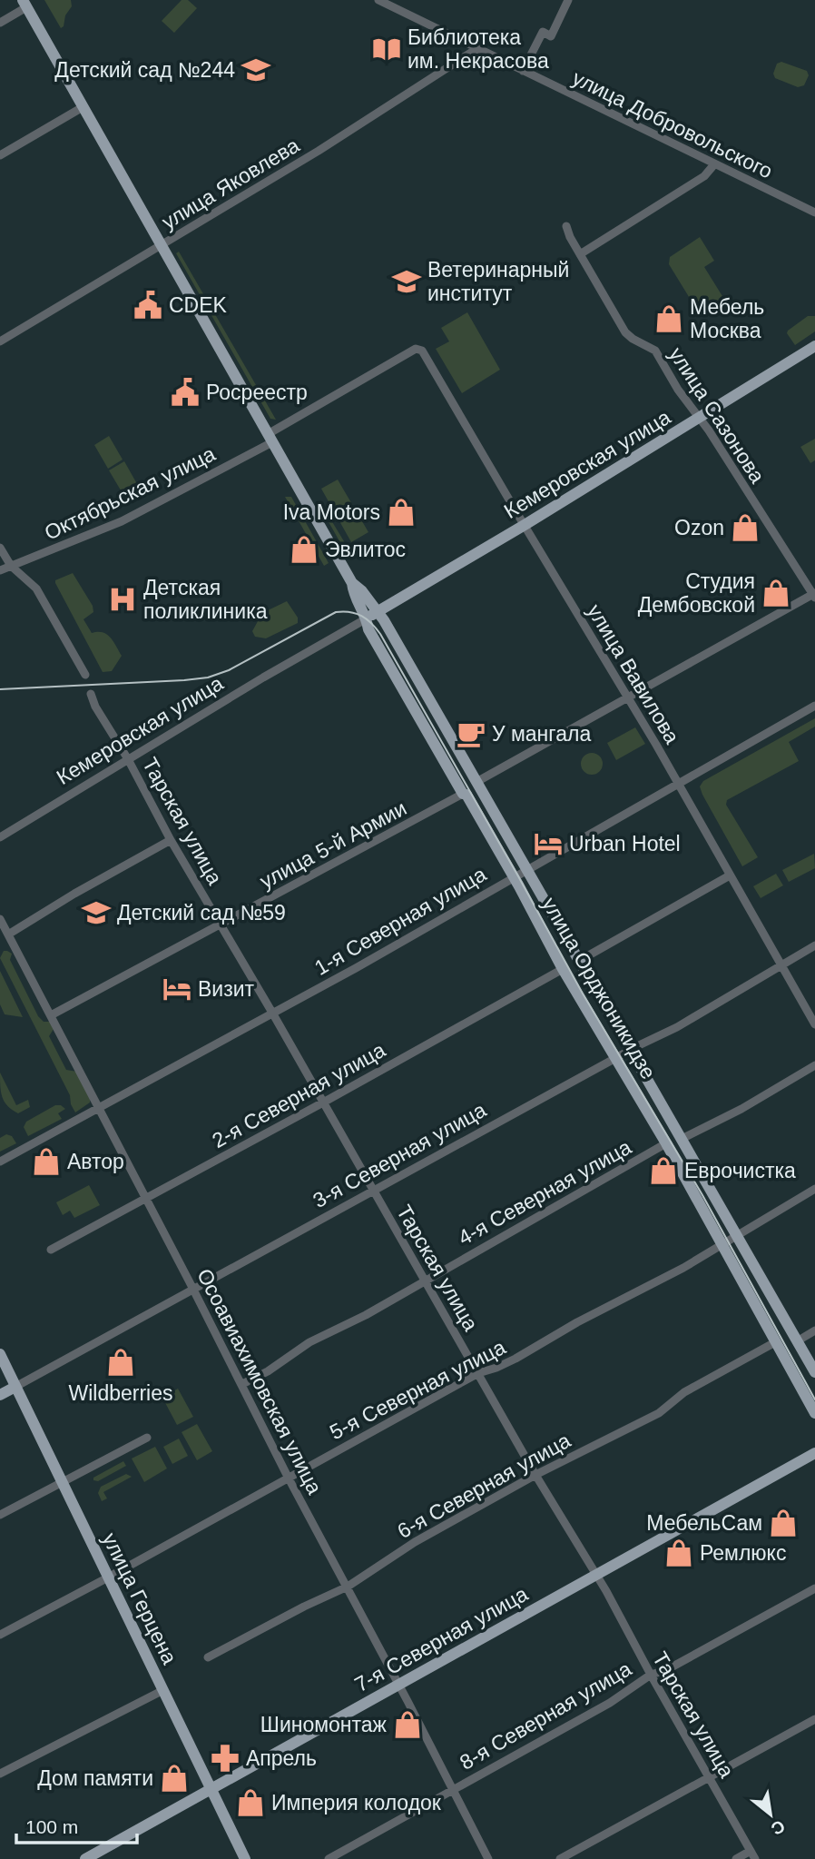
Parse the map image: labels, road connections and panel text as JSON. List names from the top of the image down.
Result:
{
  "streets": {
    "main road": [
      "Кемеровская улица",
      "улица Орджоникидзе",
      "3-я Северная улица",
      "улица Герцена",
      "7-я Северная улица"
    ],
    "street": [
      "улица Добровольского",
      "улица Яковлева",
      "улица Сазонова",
      "Октябрьская улица",
      "улица Вавилова",
      "Тарская улица",
      "улица 5-й Армии",
      "1-я Северная улица",
      "2-я Северная улица",
      "4-я Северная улица",
      "Осоавиахимовская улица",
      "5-я Северная улица",
      "6-я Северная улица",
      "8-я Северная улица"
    ]
  },
  "crossings": [
    ["улица Добровольского", "улица Яковлева"],
    ["улица Яковлева", "улица Орджоникидзе"],
    ["улица Сазонова", "Кемеровская улица"],
    ["Кемеровская улица", "улица Вавилова"],
    ["Кемеровская улица", "Тарская улица"],
    ["Кемеровская улица", "улица Орджоникидзе"],
    ["Октябрьская улица", "улица Вавилова"],
    ["Октябрьская улица", "улица Орджоникидзе"],
    ["улица Вавилова", "1-я Северная улица"],
    ["улица Вавилова", "3-я Северная улица"],
    ["Тарская улица", "улица 5-й Армии"],
    ["Тарская улица", "1-я Северная улица"],
    ["Тарская улица", "2-я Северная улица"],
    ["Тарская улица", "3-я Северная улица"],
    ["Тарская улица", "4-я Северная улица"],
    ["Тарская улица", "5-я Северная улица"],
    ["Тарская улица", "6-я Северная улица"],
    ["Тарская улица", "7-я Северная улица"],
    ["Тарская улица", "8-я Северная улица"],
    ["улица 5-й Армии", "улица Орджоникидзе"],
    ["улица 5-й Армии", "Осоавиахимовская улица"],
    ["1-я Северная улица", "улица Орджоникидзе"],
    ["1-я Северная улица", "Осоавиахимовская улица"],
    ["улица Орджоникидзе", "2-я Северная улица"],
    ["улица Орджоникидзе", "3-я Северная улица"],
    ["улица Орджоникидзе", "4-я Северная улица"],
    ["улица Орджоникидзе", "5-я Северная улица"],
    ["улица Орджоникидзе", "6-я Северная улица"],
    ["2-я Северная улица", "Осоавиахимовская улица"],
    ["3-я Северная улица", "Осоавиахимовская улица"],
    ["3-я Северная улица", "улица Герцена"],
    ["4-я Северная улица", "Осоавиахимовская улица"],
    ["Осоавиахимовская улица", "5-я Северная улица"],
    ["Осоавиахимовская улица", "6-я Северная улица"],
    ["Осоавиахимовская улица", "7-я Северная улица"],
    ["Осоавиахимовская улица", "8-я Северная улица"],
    ["5-я Северная улица", "улица Герцена"],
    ["улица Герцена", "7-я Северная улица"]
  ],
  "places": {
    "library": ["Библиотека им. Некрасова"],
    "school or university": ["Детский сад №244", "Ветеринарный институт", "Детский сад №59"],
    "public building": ["CDEK", "Росреестр"],
    "shop": [
      "Мебель Москва",
      "Iva Motors",
      "Ozon",
      "Эвлитос",
      "Студия Дембовской",
      "Автор",
      "Еврочистка",
      "Wildberries",
      "МебельСам",
      "Ремлюкс",
      "Шиномонтаж",
      "Дом памяти",
      "Империя колодок"
    ],
    "hospital": ["Детская поликлиника"],
    "cafe": ["У мангала"],
    "hotel": ["Urban Hotel", "Визит"],
    "pharmacy": ["Апрель"]
  },
  "scale_bar": "100 m",
  "north": "bottom right"
}
